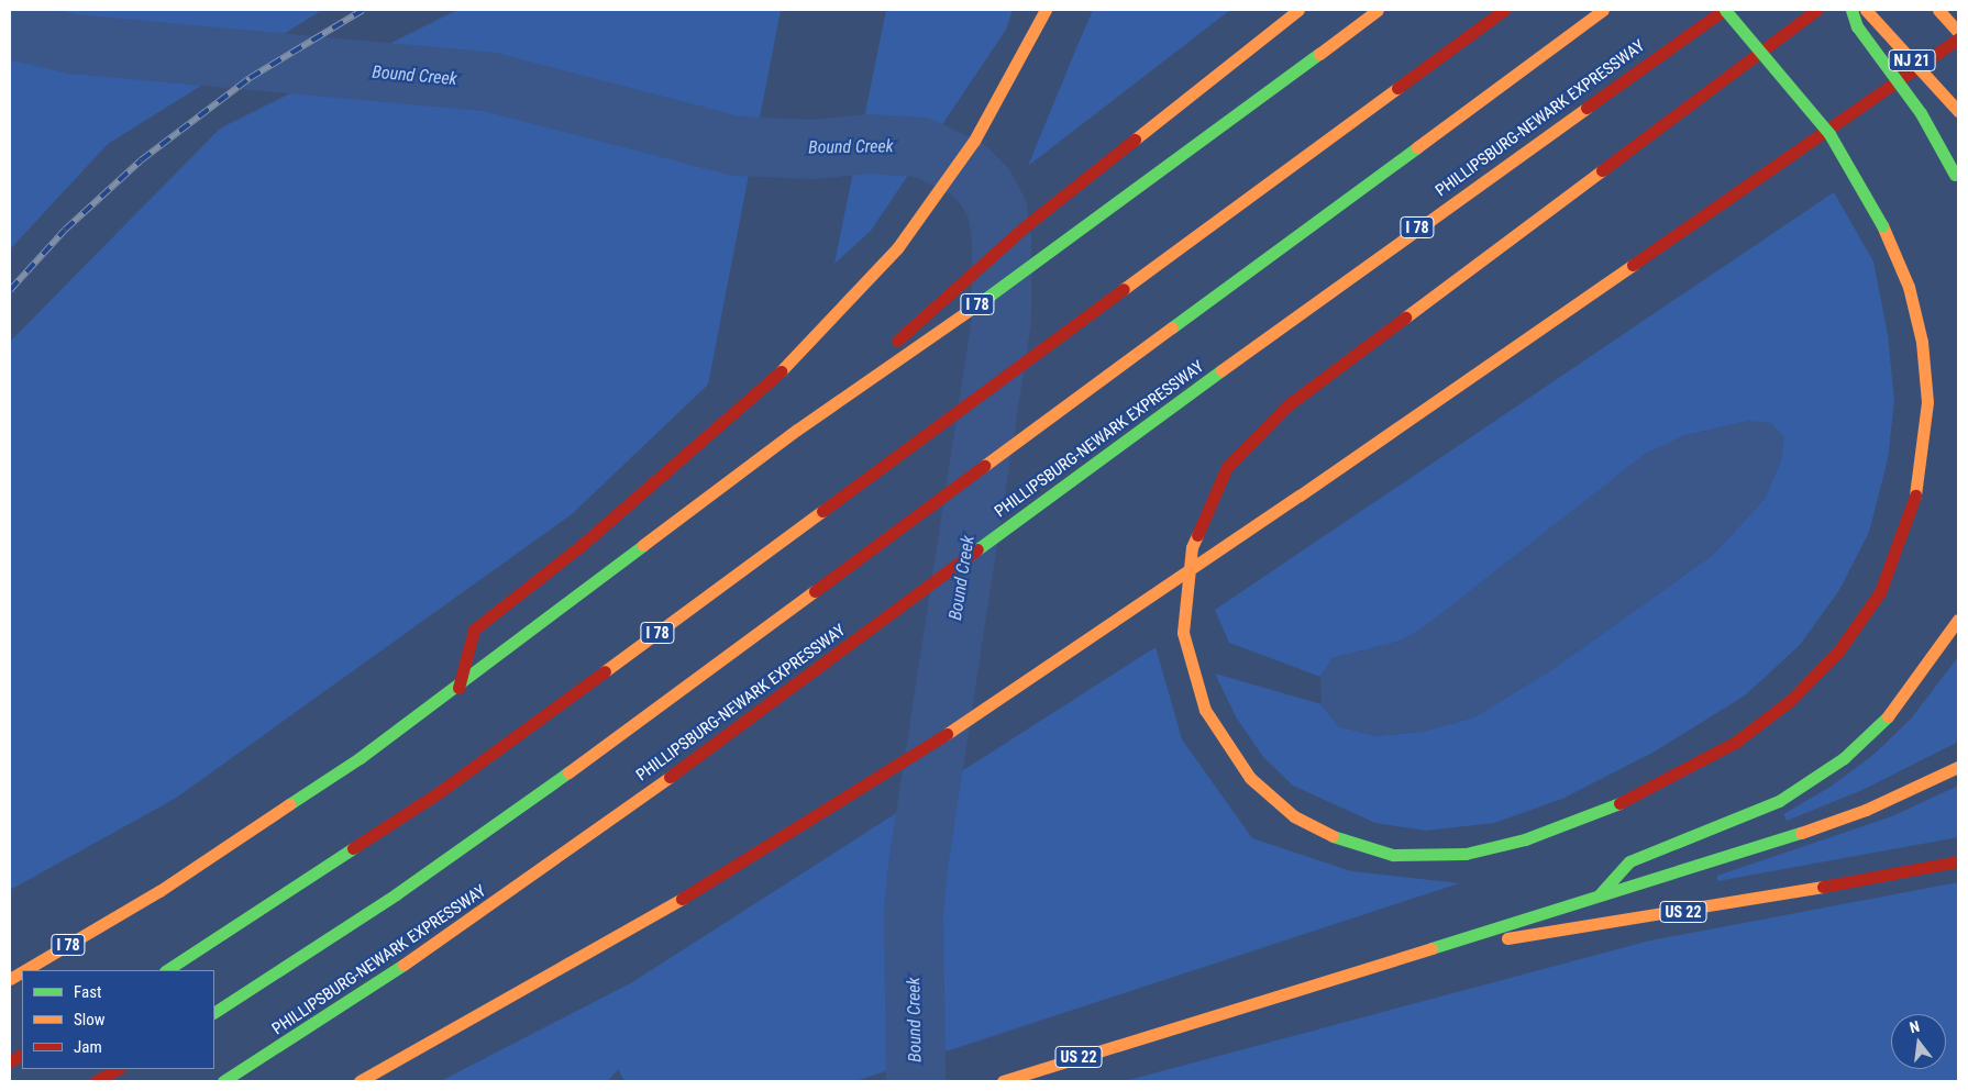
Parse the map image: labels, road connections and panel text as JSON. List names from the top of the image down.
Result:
{
  "streets": {
    "highway": [
      "NJ 21",
      "PHILLIPSBURG-NEWARK EXPRESSWAY",
      "I 78",
      "US 22"
    ]
  },
  "water": ["Bound Creek"],
  "legend": ["Fast", "Slow", "Jam"],
  "north": "top"
}
